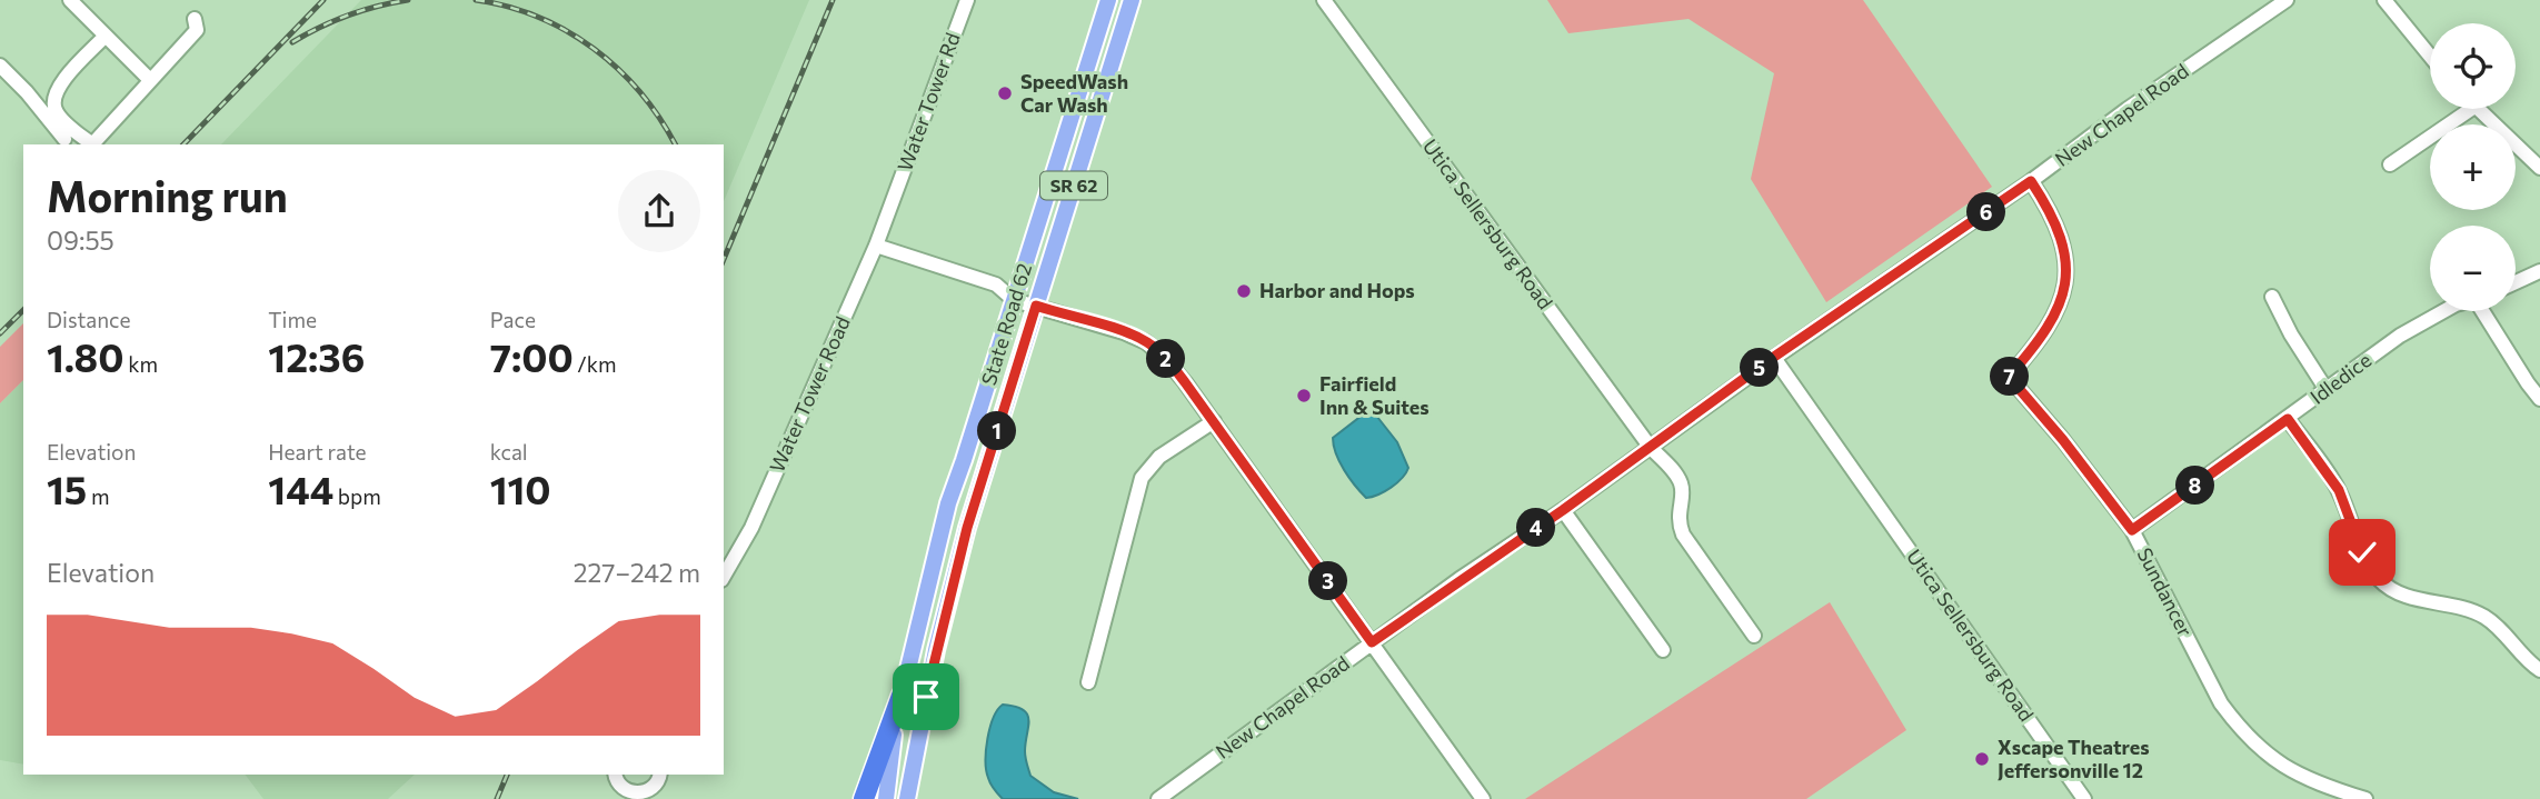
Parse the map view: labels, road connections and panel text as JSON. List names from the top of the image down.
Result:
{
  "streets": {
    "highway": ["SR 62"],
    "main road": ["State Road 62"],
    "street": [
      "Water Tower Rd",
      "New Chapel Road",
      "Utica Sellersburg Road",
      "Idledice",
      "Water Tower Road",
      "Sundancer"
    ]
  },
  "crossings": [
    ["Water Tower Rd", "Water Tower Road"],
    ["New Chapel Road", "Utica Sellersburg Road"],
    ["New Chapel Road", "Sundancer"],
    ["SR 62", "State Road 62"],
    ["Idledice", "Sundancer"]
  ],
  "places": [
    "SpeedWash Car Wash",
    "Harbor and Hops",
    "Fairfield Inn & Suites",
    "Xscape Theatres Jeffersonville 12"
  ],
  "page": {
    "map_buttons": ["+", "−"],
    "heading": ["Morning run", "09:55"],
    "pins": [
      "6",
      "2",
      "5",
      "7",
      "1",
      "8",
      "4",
      "3"
    ],
    "stats": [
      ["Distance", "1.80 km"],
      ["Time", "12:36"],
      ["Pace", "7:00 /km"],
      ["Elevation", "15 m"],
      ["Heart rate", "144 bpm"],
      ["kcal", "110"]
    ],
    "chart": ["Elevation", "227–242 m"]
  }
}
